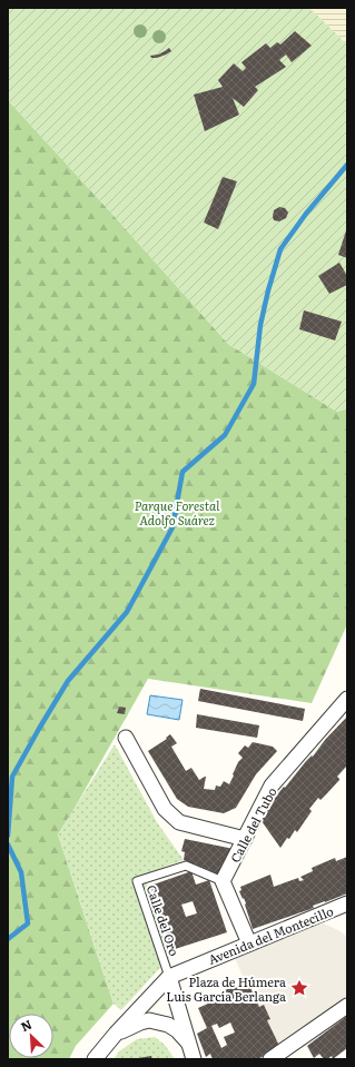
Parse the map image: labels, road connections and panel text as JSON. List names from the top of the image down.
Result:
{
  "streets": {
    "street": ["Calle del Tubo", "Avenida del Montecillo"],
    "lane": ["Calle del Oro"]
  },
  "crossings": [
    ["Calle del Tubo", "Calle del Oro"],
    ["Calle del Oro", "Avenida del Montecillo"]
  ],
  "parks": ["Parque Forestal Adolfo Suárez"],
  "places": {
    "place": ["Plaza de Húmera Luis García Berlanga"]
  },
  "north": "top left"
}
